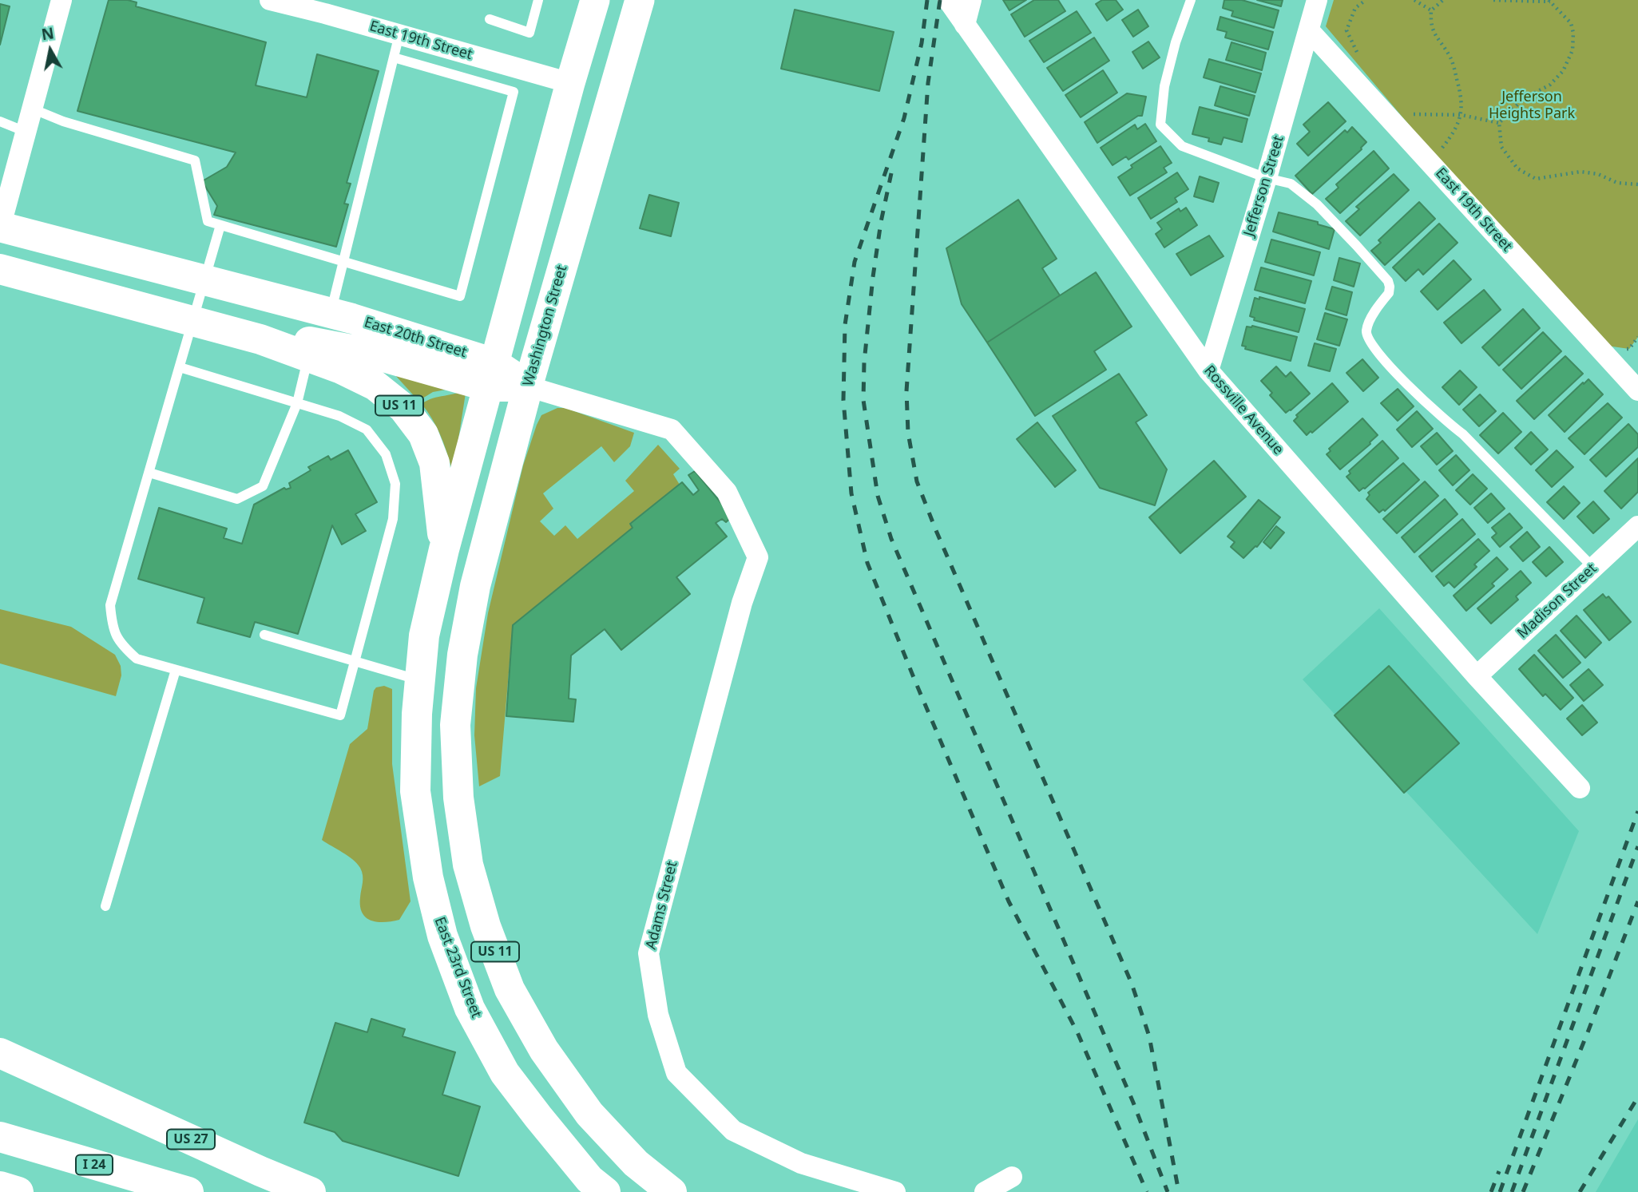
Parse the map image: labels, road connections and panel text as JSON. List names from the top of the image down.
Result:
{
  "streets": {
    "main road": [
      "Washington Street",
      "East 20th Street",
      "US 11",
      "East 23rd Street",
      "US 27",
      "I 24"
    ],
    "street": [
      "East 19th Street",
      "Jefferson Street",
      "Rossville Avenue",
      "Madison Street",
      "Adams Street"
    ]
  },
  "crossings": [
    ["East 19th Street", "Jefferson Street"],
    ["Jefferson Street", "Rossville Avenue"],
    ["Washington Street", "East 20th Street"],
    ["East 20th Street", "Adams Street"],
    ["US 11", "East 23rd Street"],
    ["Rossville Avenue", "Madison Street"]
  ],
  "parks": ["Jefferson Heights Park"],
  "north": "top"
}
